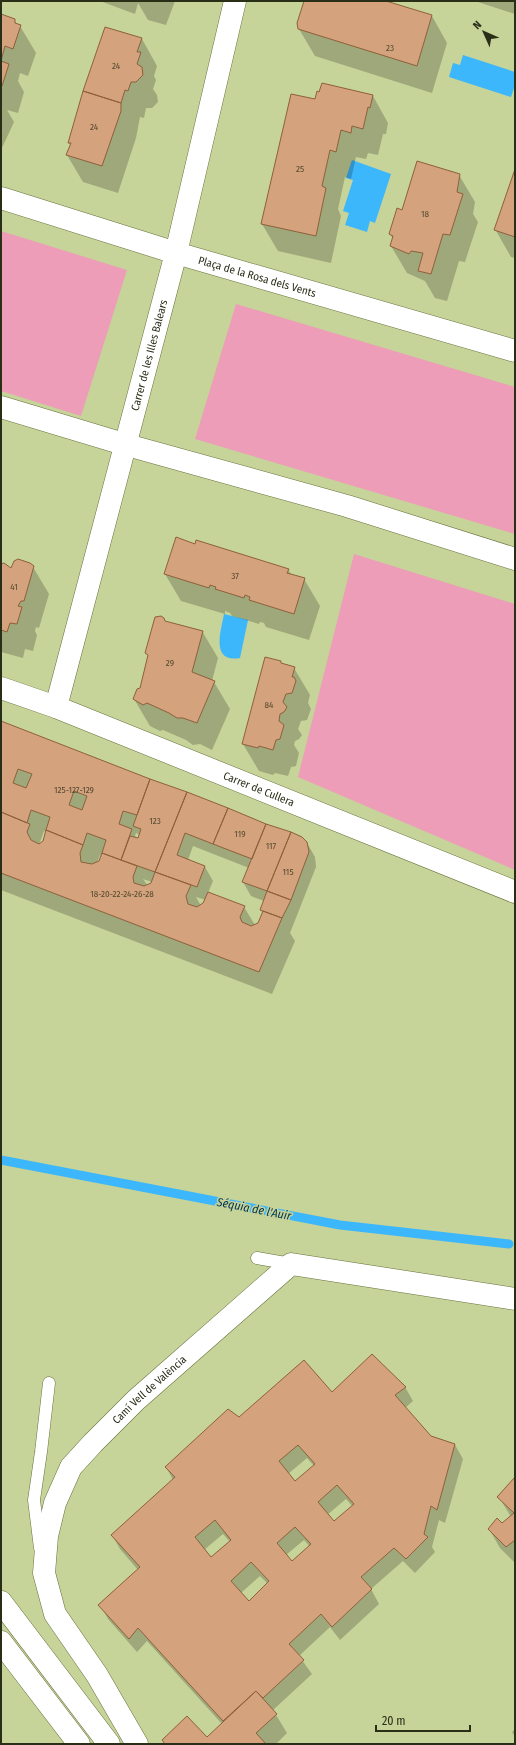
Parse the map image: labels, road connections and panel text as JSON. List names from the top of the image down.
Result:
{
  "streets": {
    "street": [
      "Plaça de la Rosa dels Vents",
      "Carrer de les Illes Balears",
      "Carrer de Cullera",
      "Camí Vell de València"
    ]
  },
  "crossings": [
    ["Plaça de la Rosa dels Vents", "Carrer de les Illes Balears"],
    ["Carrer de les Illes Balears", "Carrer de Cullera"]
  ],
  "water": ["Séquia de l'Auir"],
  "house_numbers": [
    "23",
    "24",
    "24",
    "25",
    "18",
    "37",
    "41",
    "29",
    "84",
    "125-127-129",
    "123",
    "119",
    "117",
    "115",
    "18-20-22-24-26-28"
  ],
  "scale_bar": "20 m",
  "north": "top left"
}
